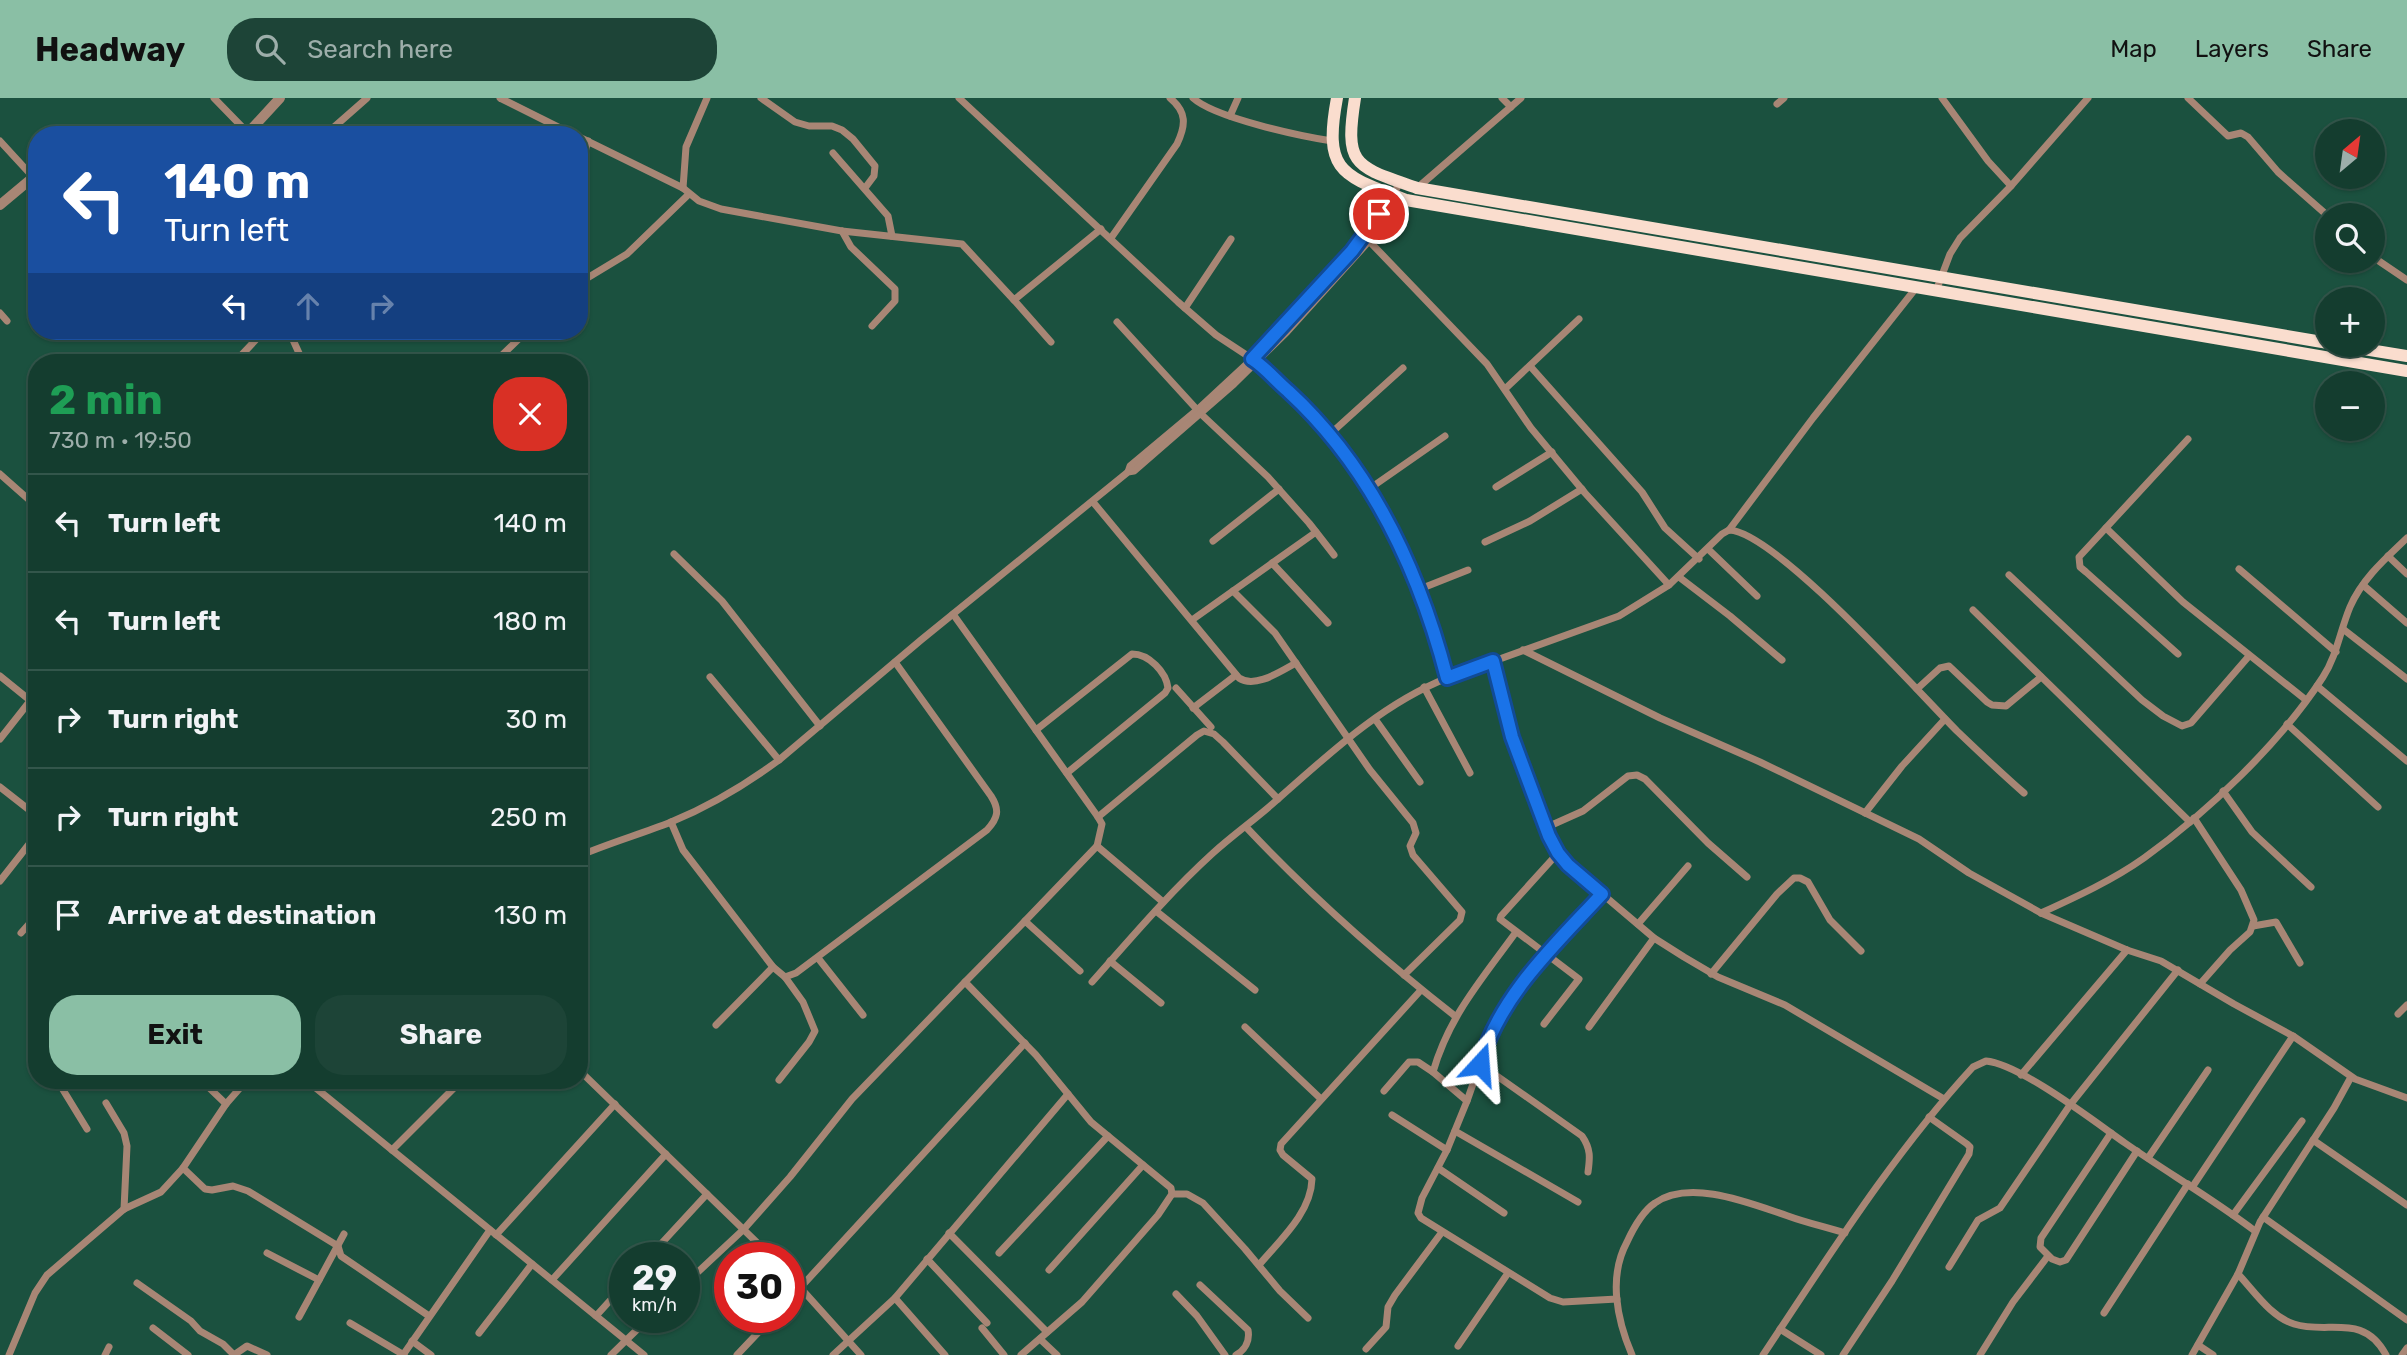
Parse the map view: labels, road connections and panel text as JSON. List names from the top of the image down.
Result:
{
  "north": "top right",
  "page": {
    "header": "Headway",
    "search": "Search here",
    "nav": ["Map", "Layers", "Share"],
    "map_buttons": ["+", "−"],
    "turn": ["140 m", "Turn left"],
    "heading": ["2 min", "730 m · 19:50"],
    "list": [
      {
        "name": "Turn left",
        "value": "140 m"
      },
      {
        "name": "Turn left",
        "value": "180 m"
      },
      {
        "name": "Turn right",
        "value": "30 m"
      },
      {
        "name": "Turn right",
        "value": "250 m"
      },
      {
        "name": "Arrive at destination",
        "value": "130 m"
      }
    ],
    "buttons": ["Exit", "Share"],
    "speed": "29 km/h",
    "limit": "30"
  }
}
